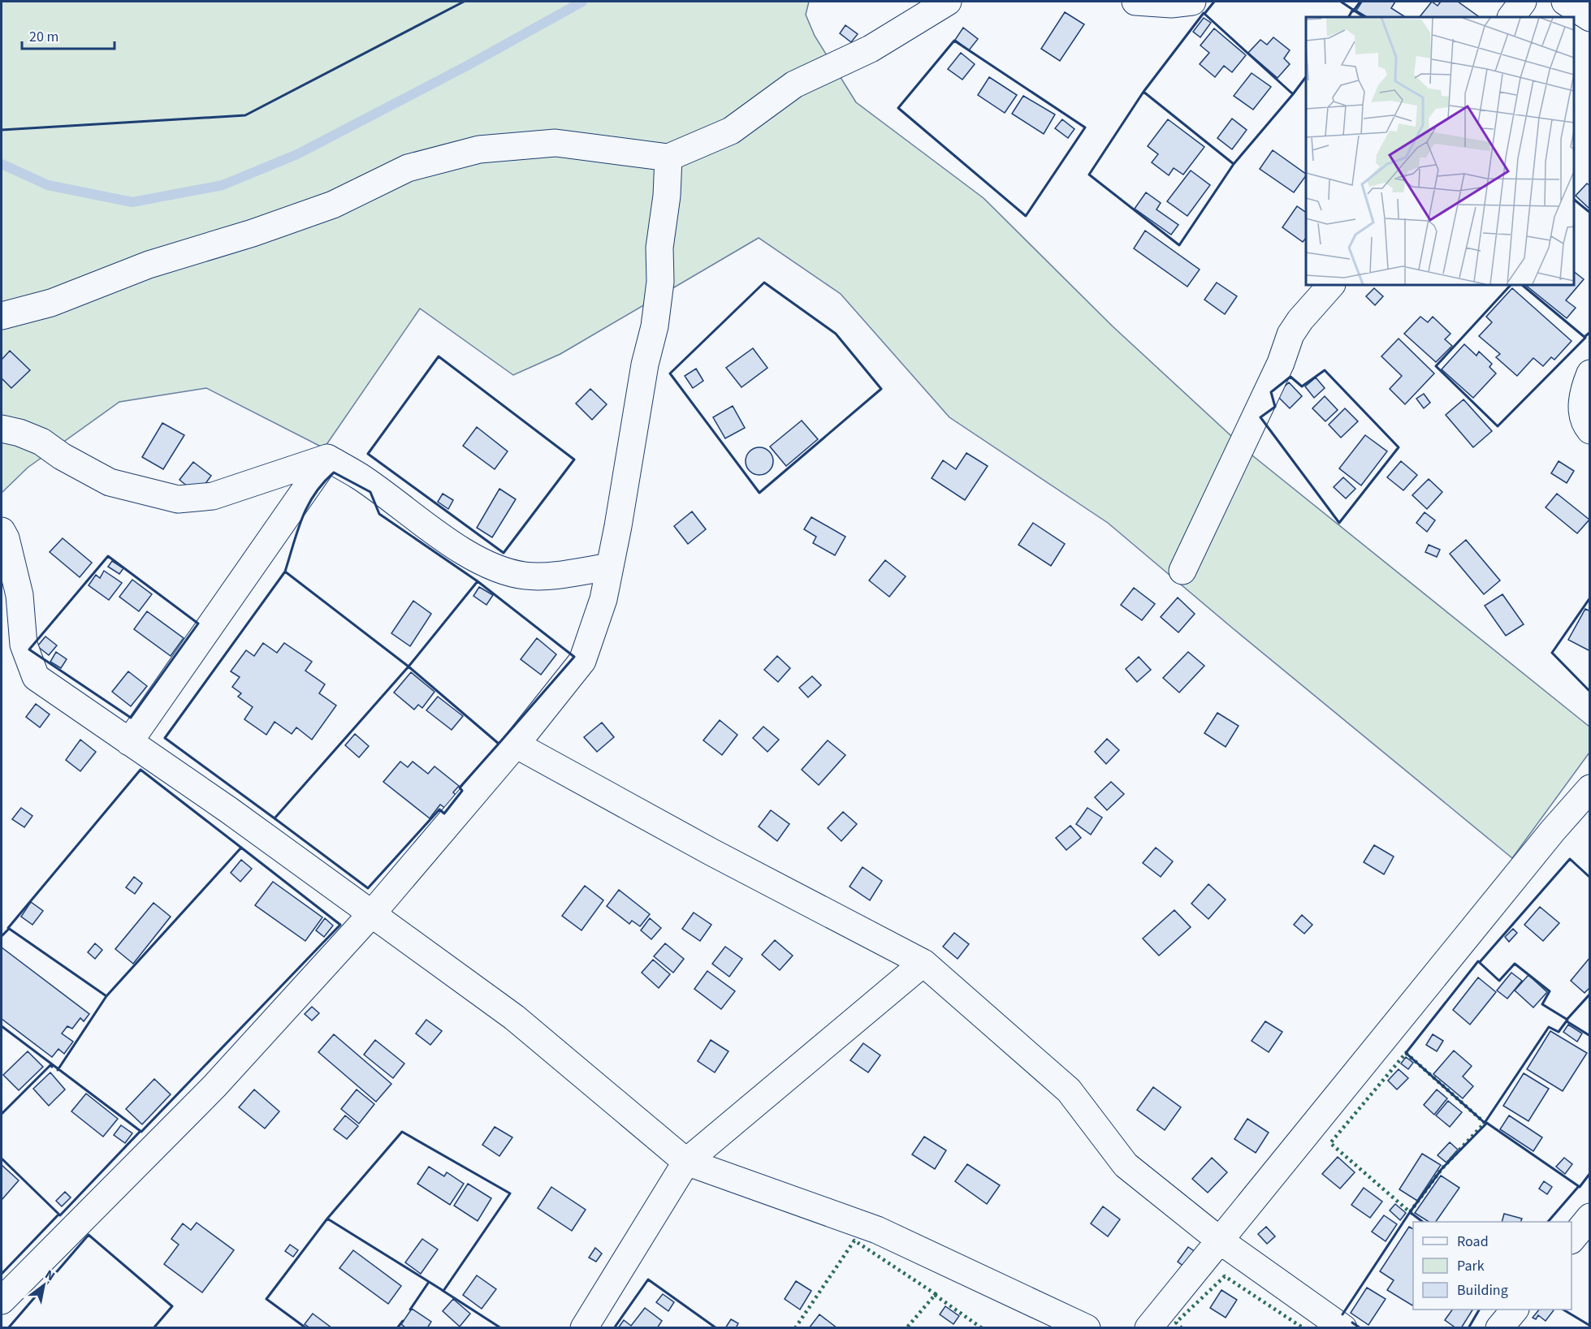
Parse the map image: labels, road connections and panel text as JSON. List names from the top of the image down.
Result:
{
  "legend": ["Road", "Park", "Building"],
  "scale_bar": "20 m",
  "north": "top right"
}
